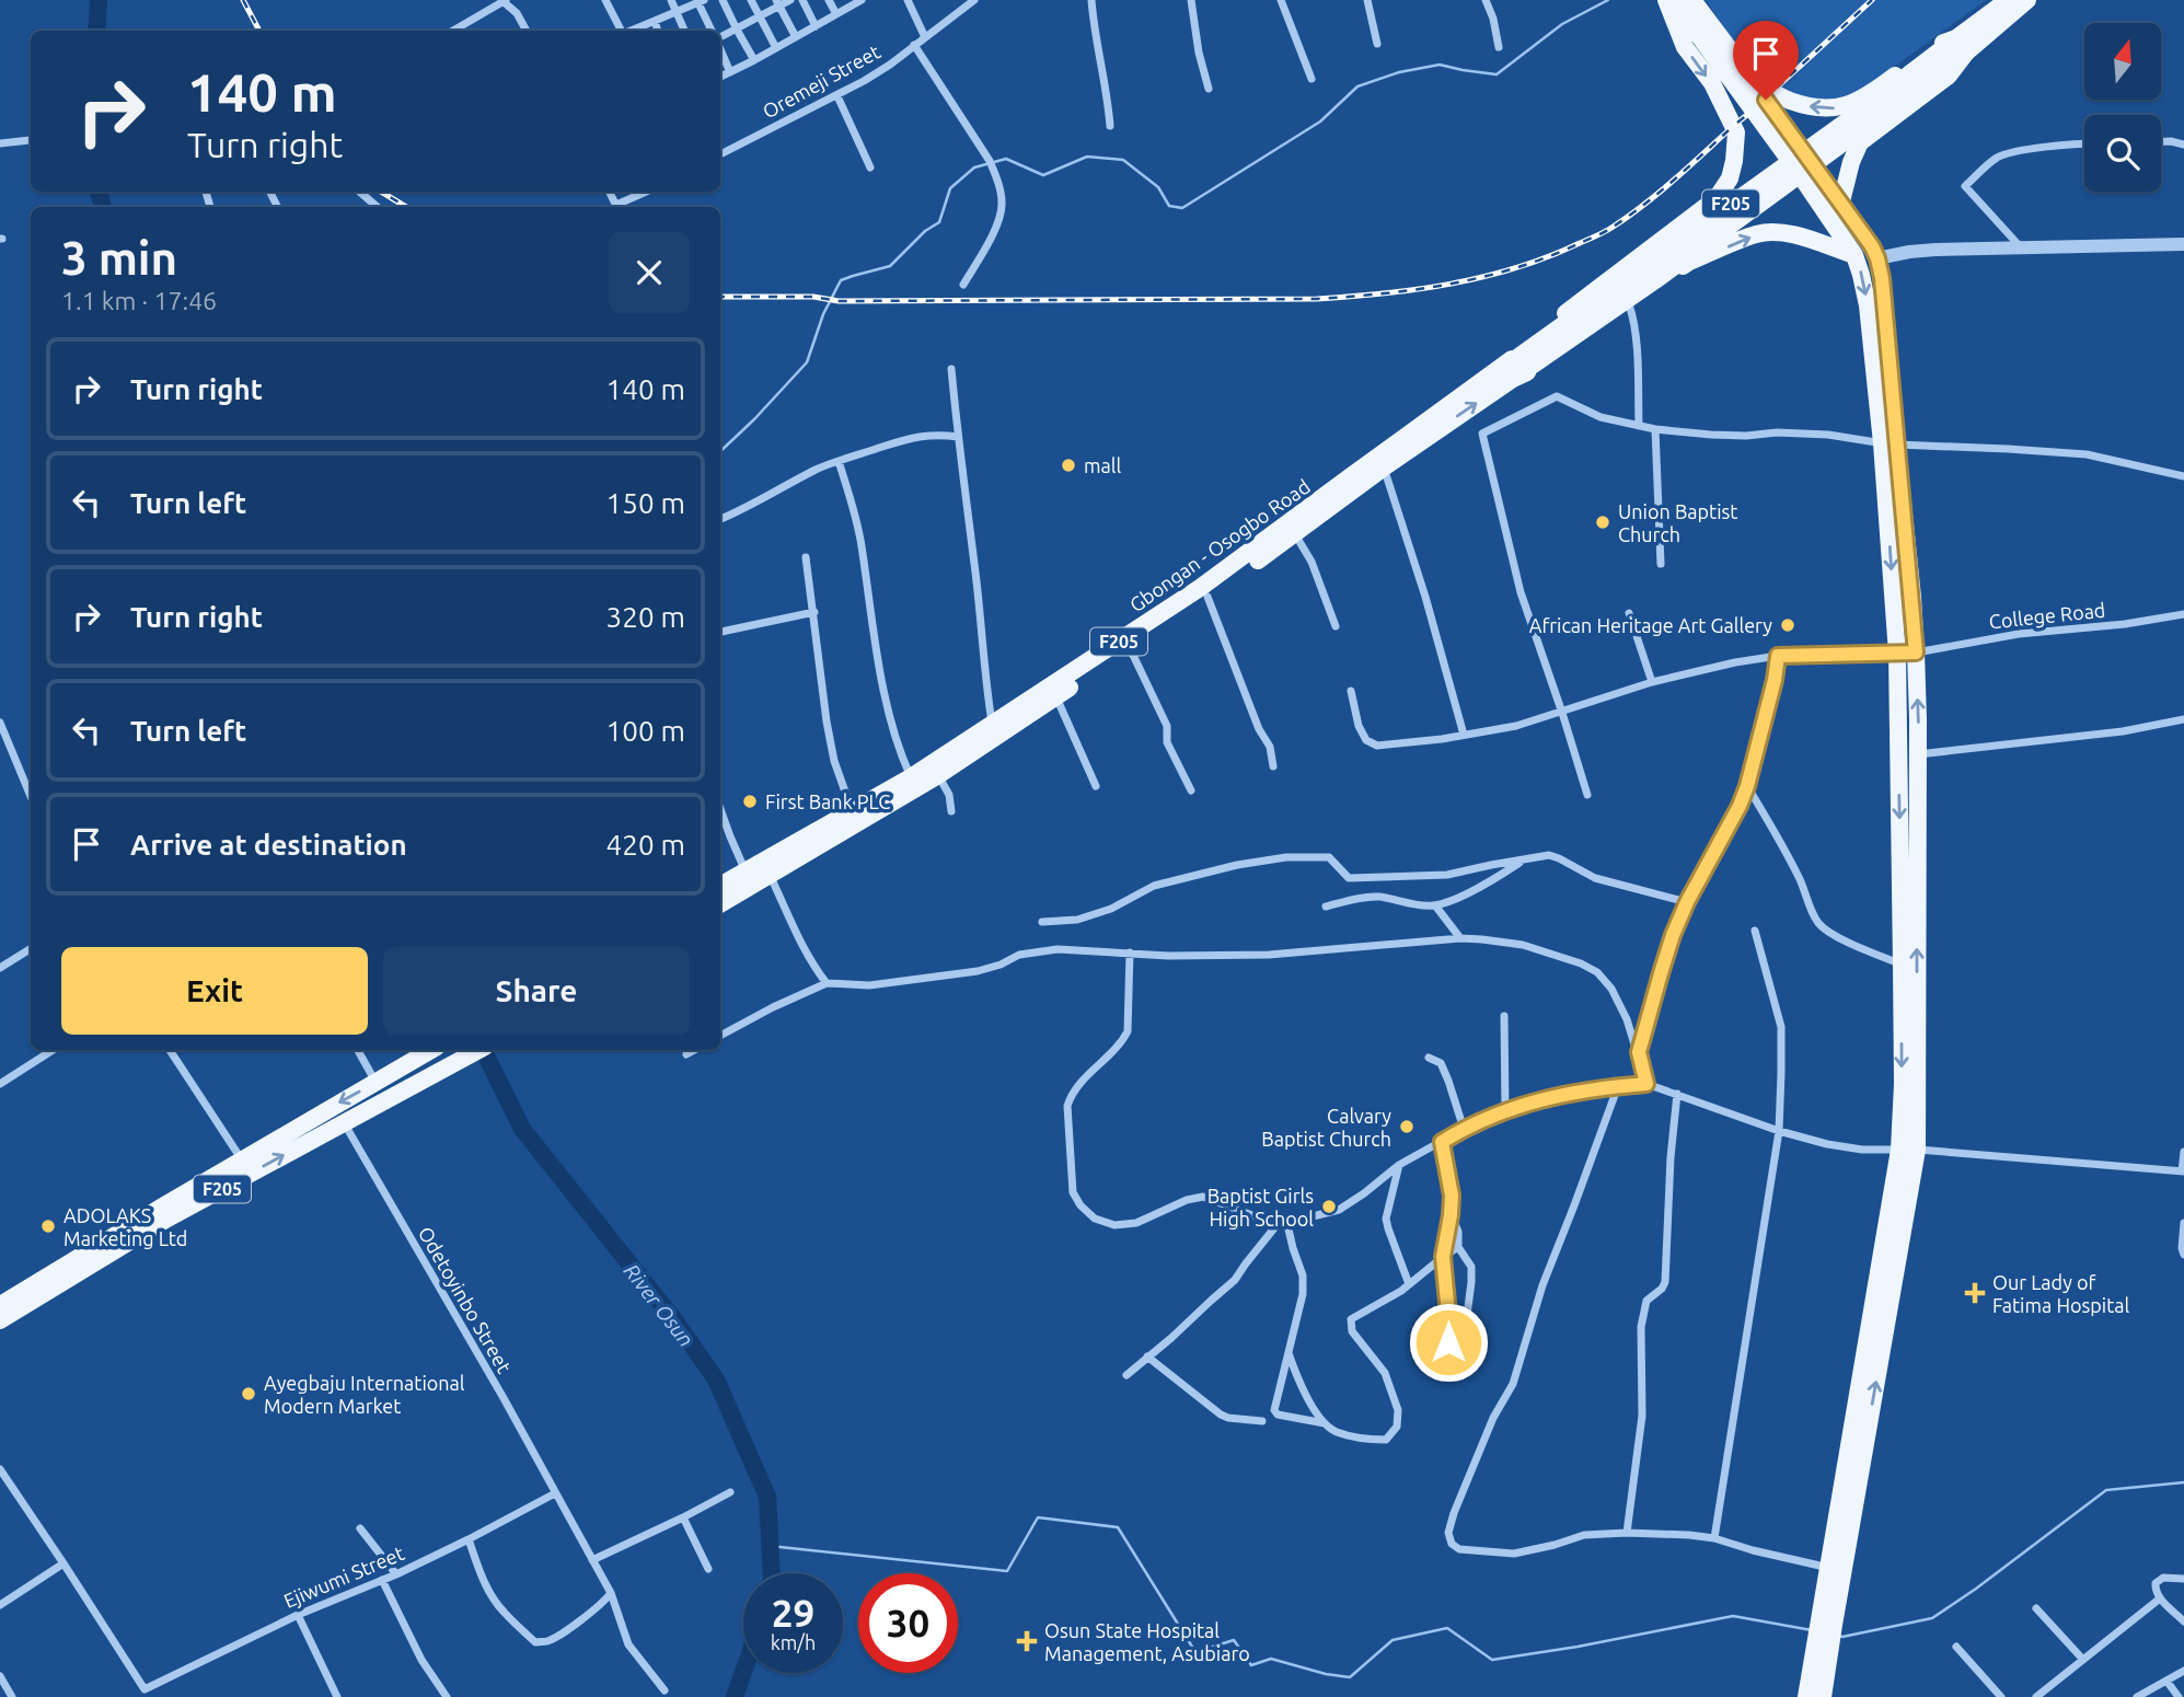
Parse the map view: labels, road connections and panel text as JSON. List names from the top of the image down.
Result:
{
  "streets": {
    "main road": ["F205", "Gbongan - Osogbo Road"],
    "street": [
      "Oremeji Street",
      "College Road",
      "Odetoyinbo Street",
      "Ejiwumi Street"
    ]
  },
  "crossings": [
    ["F205", "Gbongan - Osogbo Road"],
    ["F205", "Odetoyinbo Street"],
    ["Odetoyinbo Street", "Ejiwumi Street"]
  ],
  "water": ["River Osun"],
  "places": {
    "other": [
      "mall",
      "Union Baptist Church",
      "African Heritage Art Gallery",
      "First Bank PLC",
      "Calvary Baptist Church",
      "Baptist Girls High School",
      "ADOLAKS Marketing Ltd",
      "Ayegbaju International Modern Market"
    ],
    "health": ["Our Lady of Fatima Hospital", "Osun State Hospital Management, Asubiaro"]
  },
  "north": "top",
  "page": {
    "turn": ["140 m", "Turn right"],
    "heading": ["3 min", "1.1 km · 17:46"],
    "list": [
      {
        "name": "Turn right",
        "value": "140 m"
      },
      {
        "name": "Turn left",
        "value": "150 m"
      },
      {
        "name": "Turn right",
        "value": "320 m"
      },
      {
        "name": "Turn left",
        "value": "100 m"
      },
      {
        "name": "Arrive at destination",
        "value": "420 m"
      }
    ],
    "buttons": ["Exit", "Share"],
    "speed": "29 km/h",
    "limit": "30"
  }
}
